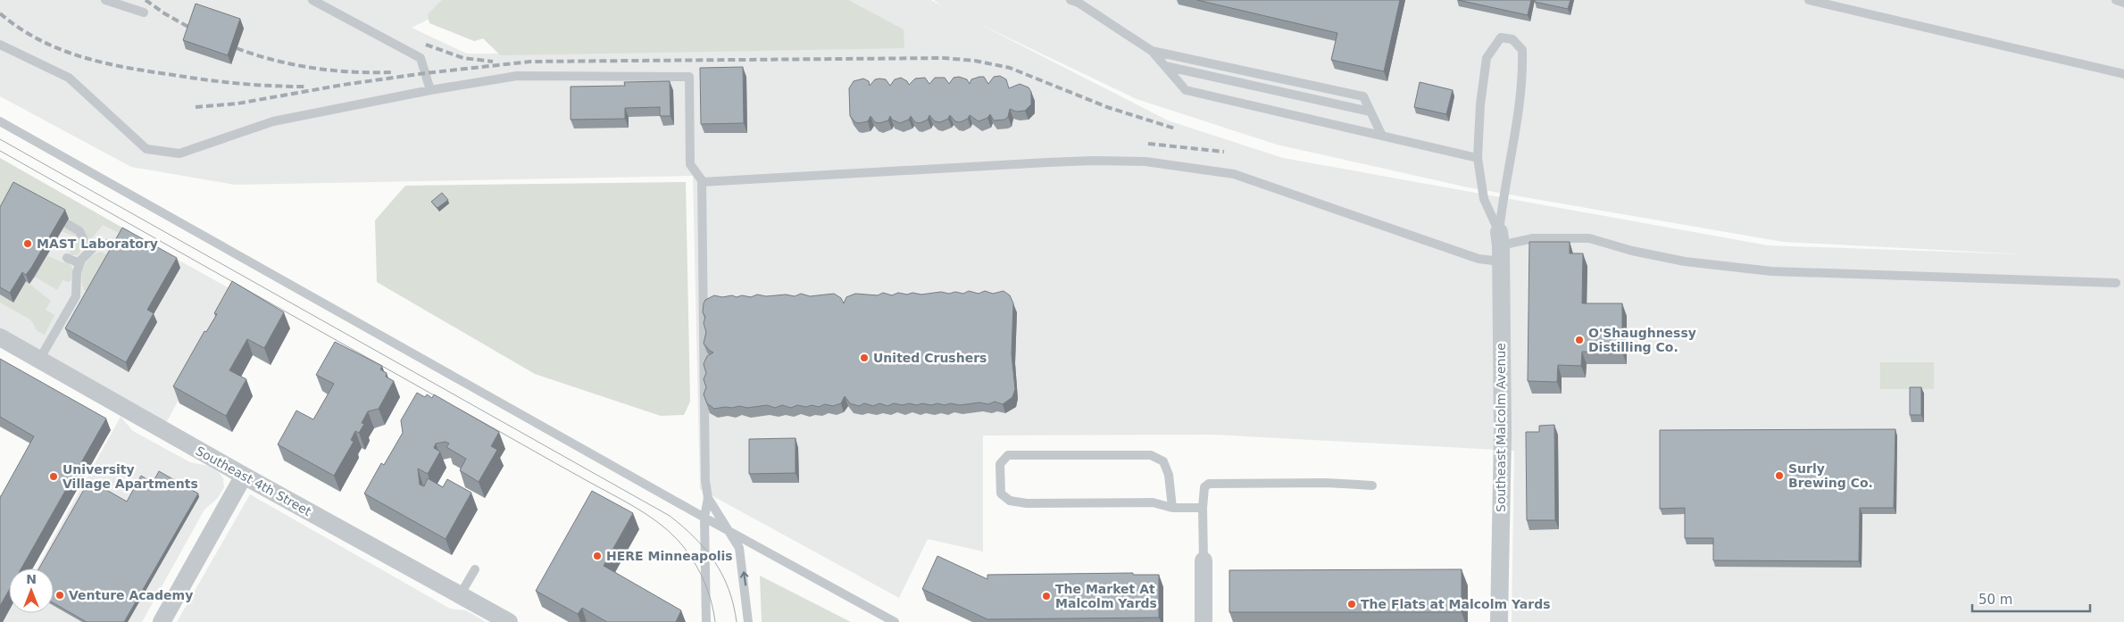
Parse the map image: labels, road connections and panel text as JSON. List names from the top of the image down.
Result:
{
  "streets": {
    "street": ["Southeast Malcolm Avenue", "Southeast 4th Street"]
  },
  "places": [
    "MAST Laboratory",
    "O'Shaughnessy Distilling Co.",
    "United Crushers",
    "Surly Brewing Co.",
    "University Village Apartments",
    "HERE Minneapolis",
    "Venture Academy",
    "The Market At Malcolm Yards",
    "The Flats at Malcolm Yards"
  ],
  "scale_bar": "50 m",
  "north": "top"
}
